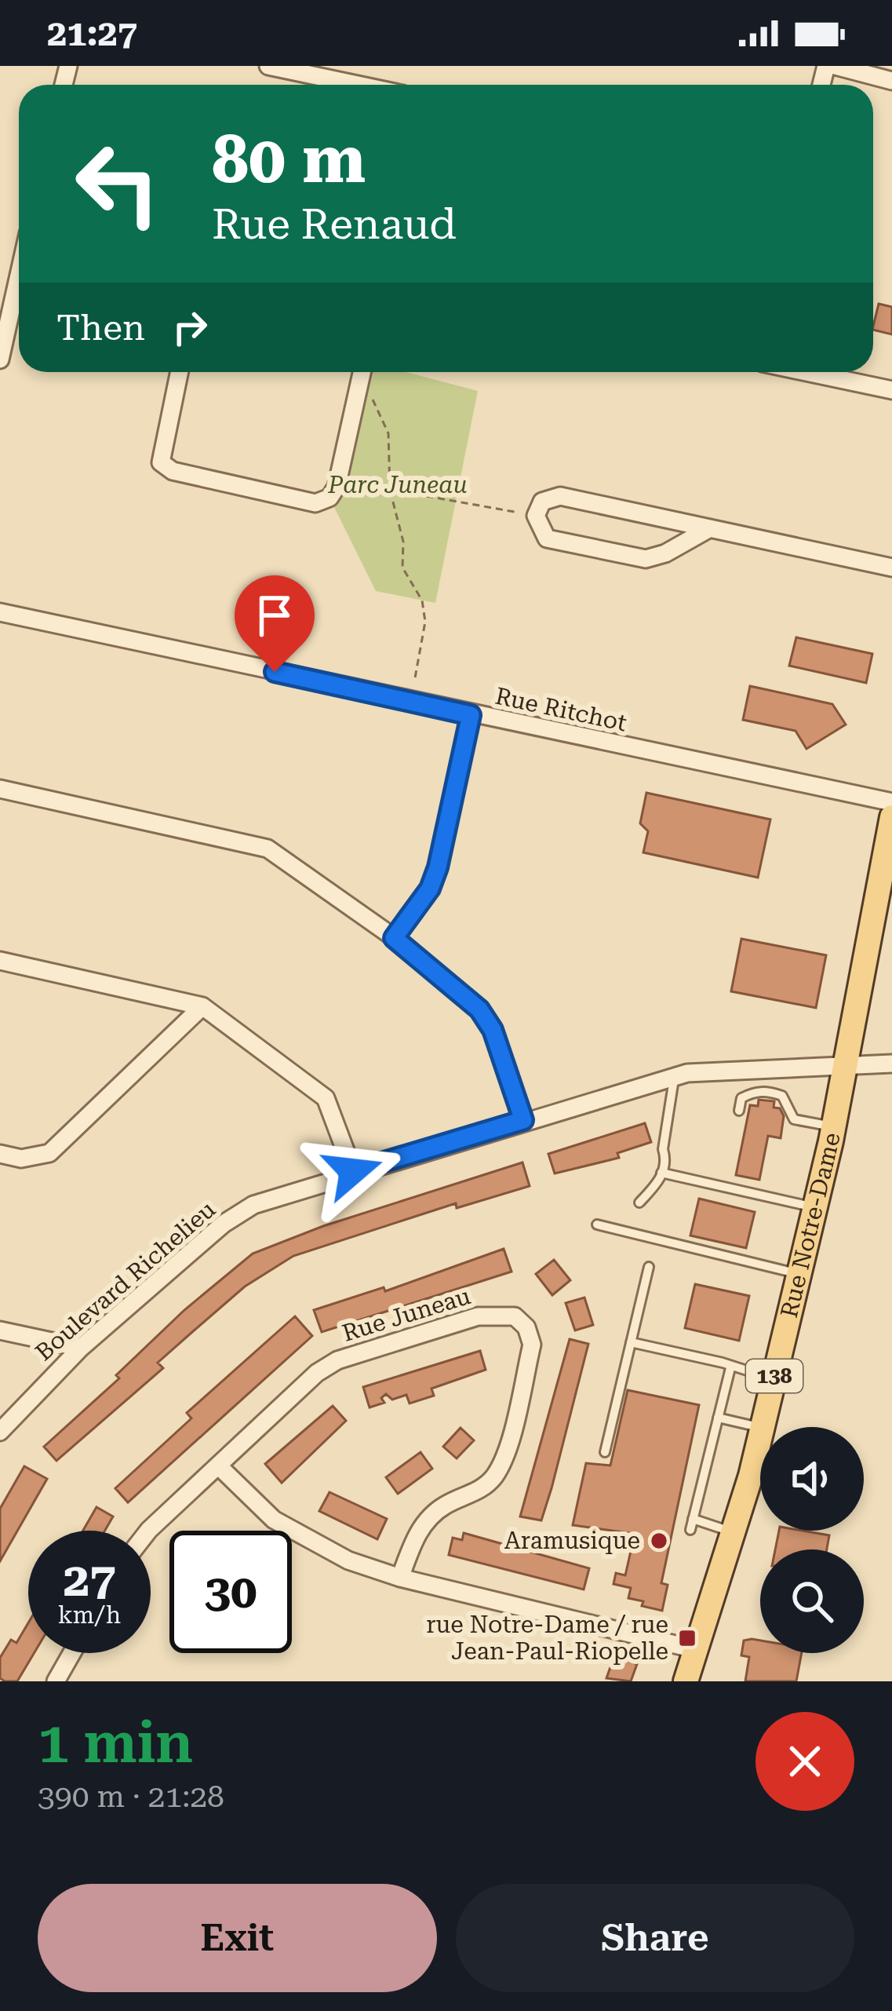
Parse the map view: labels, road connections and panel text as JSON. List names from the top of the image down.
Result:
{
  "streets": {
    "main road": ["Rue Notre-Dame", "138"],
    "street": ["Rue Ritchot", "Boulevard Richelieu", "Rue Juneau"]
  },
  "crossings": [
    ["Rue Notre-Dame", "Boulevard Richelieu"]
  ],
  "parks": ["Parc Juneau"],
  "places": {
    "other": ["Aramusique"],
    "transit": ["rue Notre-Dame / rue Jean-Paul-Riopelle"]
  },
  "page": {
    "status": "21:27",
    "turn": ["80 m", "Rue Renaud"],
    "then": "Then",
    "speed": "27 km/h",
    "limit": "30",
    "heading": ["1 min", "390 m · 21:28"],
    "buttons": ["Exit", "Share"]
  }
}
